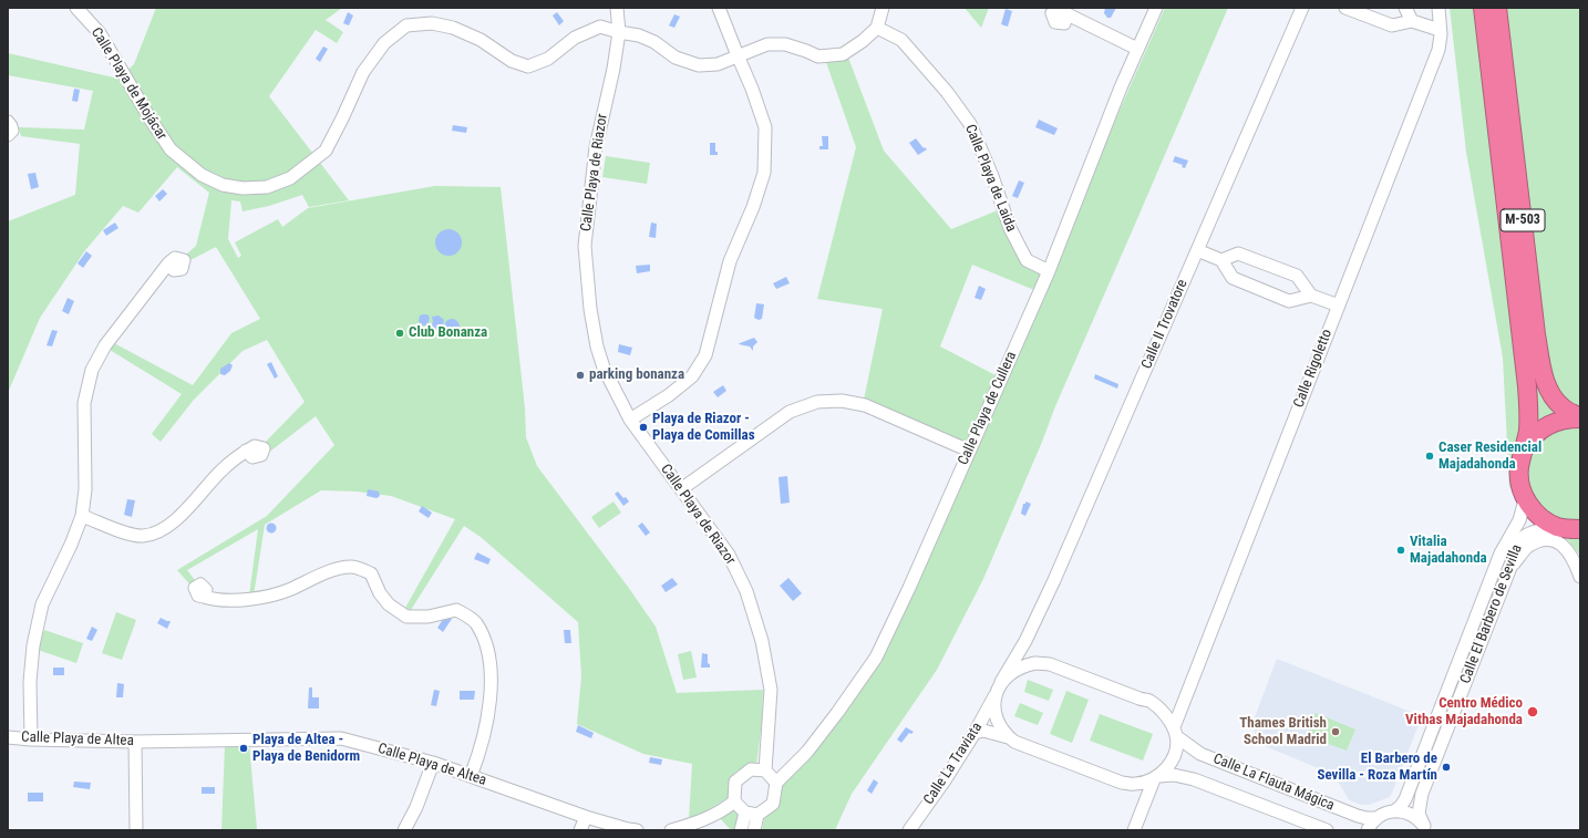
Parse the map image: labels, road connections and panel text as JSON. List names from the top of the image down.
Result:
{
  "streets": {
    "highway": ["M-503"],
    "street": [
      "Calle Playa de Mojácar",
      "Calle Playa de Riazor",
      "Calle Playa de Laida",
      "Calle Il Trovatore",
      "Calle Rigoletto",
      "Calle Playa de Cullera",
      "Calle El Barbero de Sevilla",
      "Calle Playa de Altea",
      "Calle La Traviata",
      "Calle La Flauta Mágica"
    ]
  },
  "crossings": [
    ["Calle Playa de Mojácar", "Calle Playa de Riazor"],
    ["Calle Playa de Mojácar", "Calle Playa de Laida"],
    ["Calle Playa de Riazor", "Calle Playa de Cullera"],
    ["Calle Playa de Laida", "Calle Playa de Cullera"],
    ["M-503", "Calle El Barbero de Sevilla"],
    ["Calle Rigoletto", "Calle La Flauta Mágica"]
  ],
  "places": [
    "Club Bonanza",
    "parking bonanza",
    "Playa de Riazor - Playa de Comillas",
    "Caser Residencial Majadahonda",
    "Vitalia Majadahonda",
    "Centro Médico Vithas Majadahonda",
    "Thames British School Madrid",
    "Playa de Altea - Playa de Benidorm",
    "El Barbero de Sevilla - Roza Martín"
  ]
}
